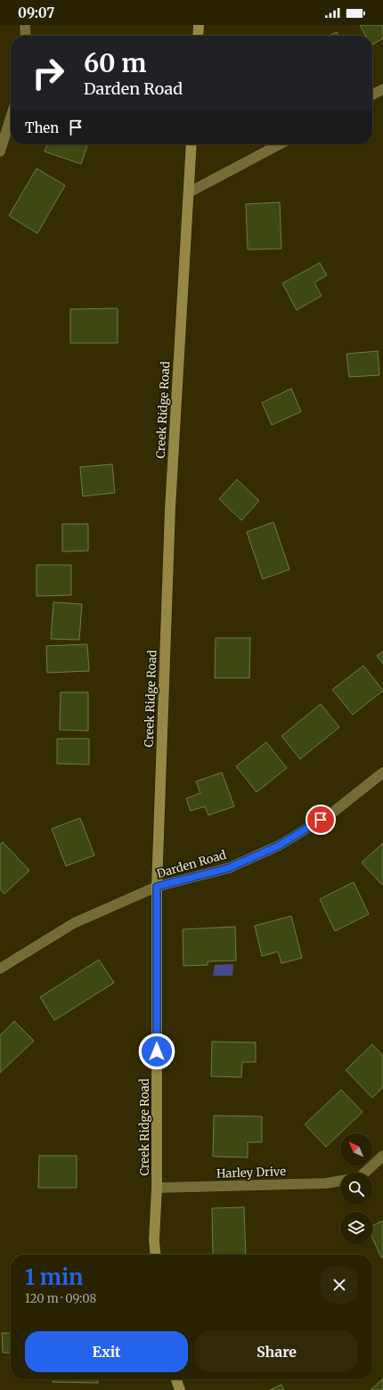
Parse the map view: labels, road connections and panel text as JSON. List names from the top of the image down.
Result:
{
  "streets": {
    "main road": ["Creek Ridge Road"],
    "street": ["Darden Road", "Harley Drive"]
  },
  "crossings": [
    ["Creek Ridge Road", "Darden Road"],
    ["Creek Ridge Road", "Harley Drive"]
  ],
  "north": "top left",
  "page": {
    "status": "09:07",
    "turn": ["60 m", "Darden Road"],
    "then": "Then",
    "heading": ["1 min", "120 m · 09:08"],
    "buttons": ["Exit", "Share"]
  }
}
